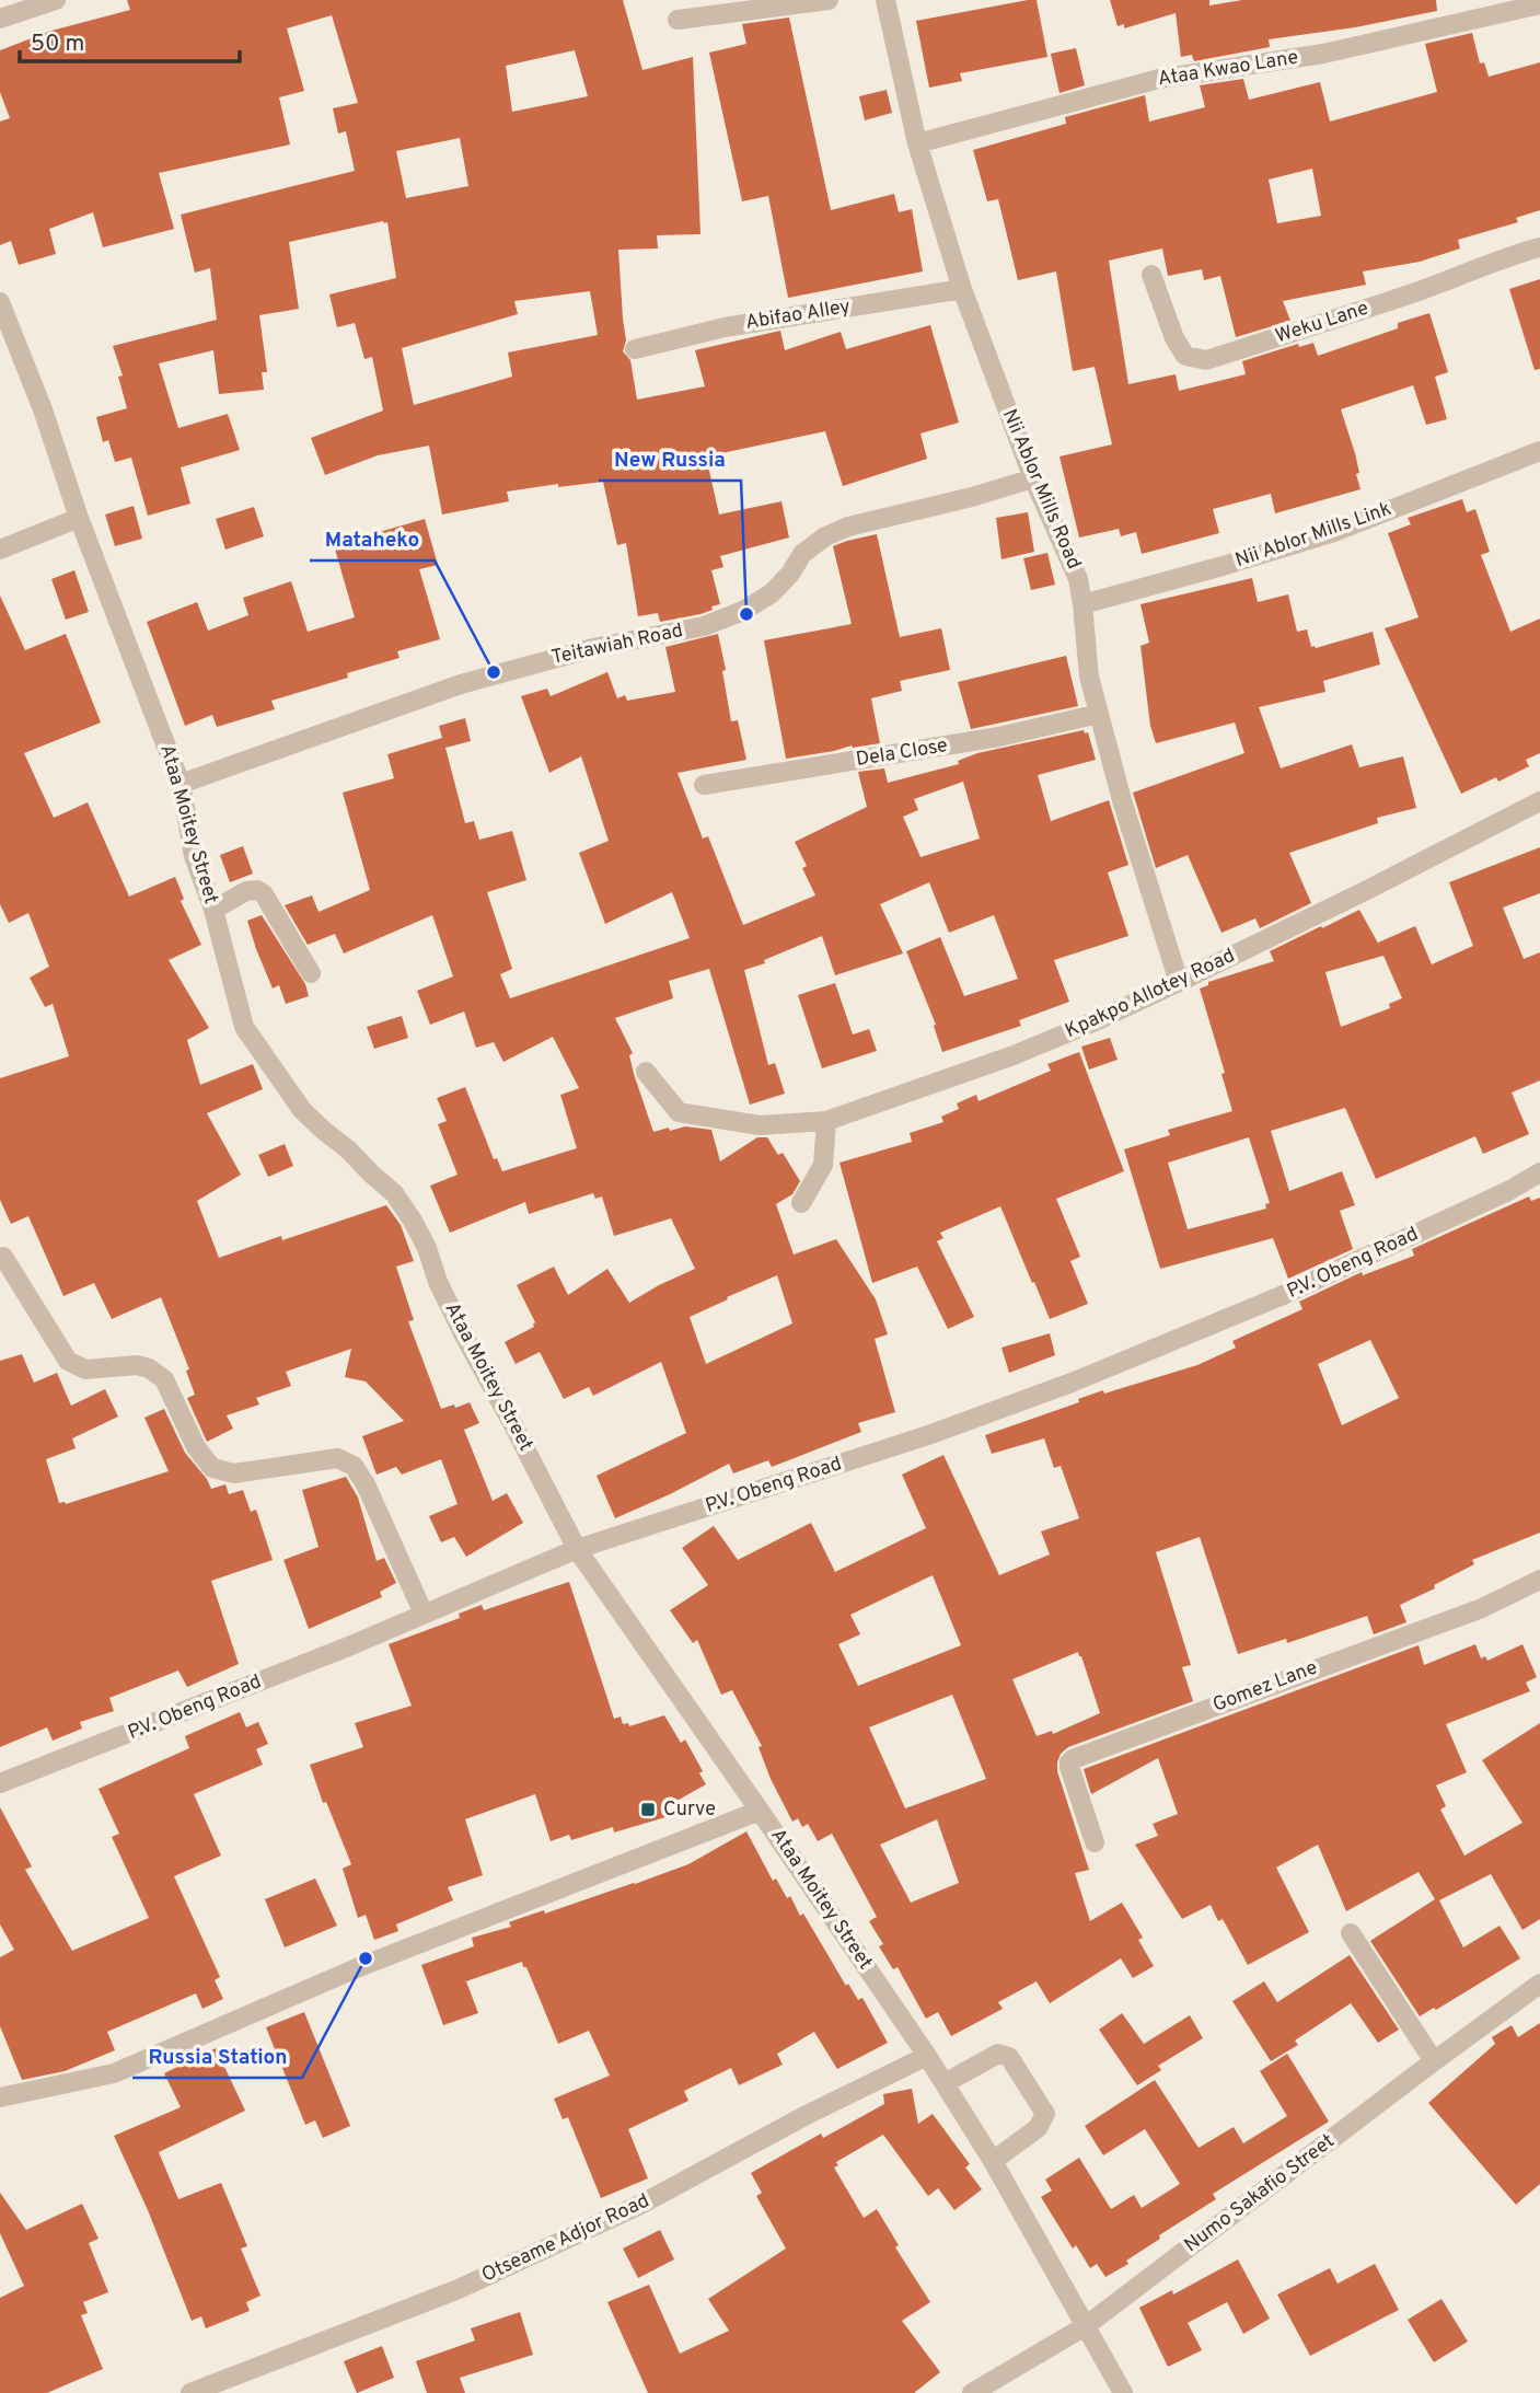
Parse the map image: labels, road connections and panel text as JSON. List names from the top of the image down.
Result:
{
  "streets": {
    "street": [
      "Ataa Kwao Lane",
      "Abifao Alley",
      "Weku Lane",
      "Nii Ablor Mills Road",
      "Nii Ablor Mills Link",
      "Teitawiah Road",
      "Dela Close",
      "Ataa Moitey Street",
      "Kpakpo Allotey Road",
      "P.V. Obeng Road",
      "Gomez Lane",
      "Numo Sakafio Street",
      "Otseame Adjor Road"
    ]
  },
  "crossings": [
    ["Ataa Kwao Lane", "Nii Ablor Mills Road"],
    ["Abifao Alley", "Nii Ablor Mills Road"],
    ["Nii Ablor Mills Road", "Nii Ablor Mills Link"],
    ["Nii Ablor Mills Road", "Teitawiah Road"],
    ["Nii Ablor Mills Road", "Dela Close"],
    ["Nii Ablor Mills Road", "Kpakpo Allotey Road"],
    ["Teitawiah Road", "Ataa Moitey Street"],
    ["Ataa Moitey Street", "P.V. Obeng Road"],
    ["Ataa Moitey Street", "Numo Sakafio Street"],
    ["Ataa Moitey Street", "Otseame Adjor Road"]
  ],
  "places": {
    "other": ["New Russia", "Mataheko", "Russia Station"],
    "transit": ["Curve"]
  },
  "scale_bar": "50 m"
}
